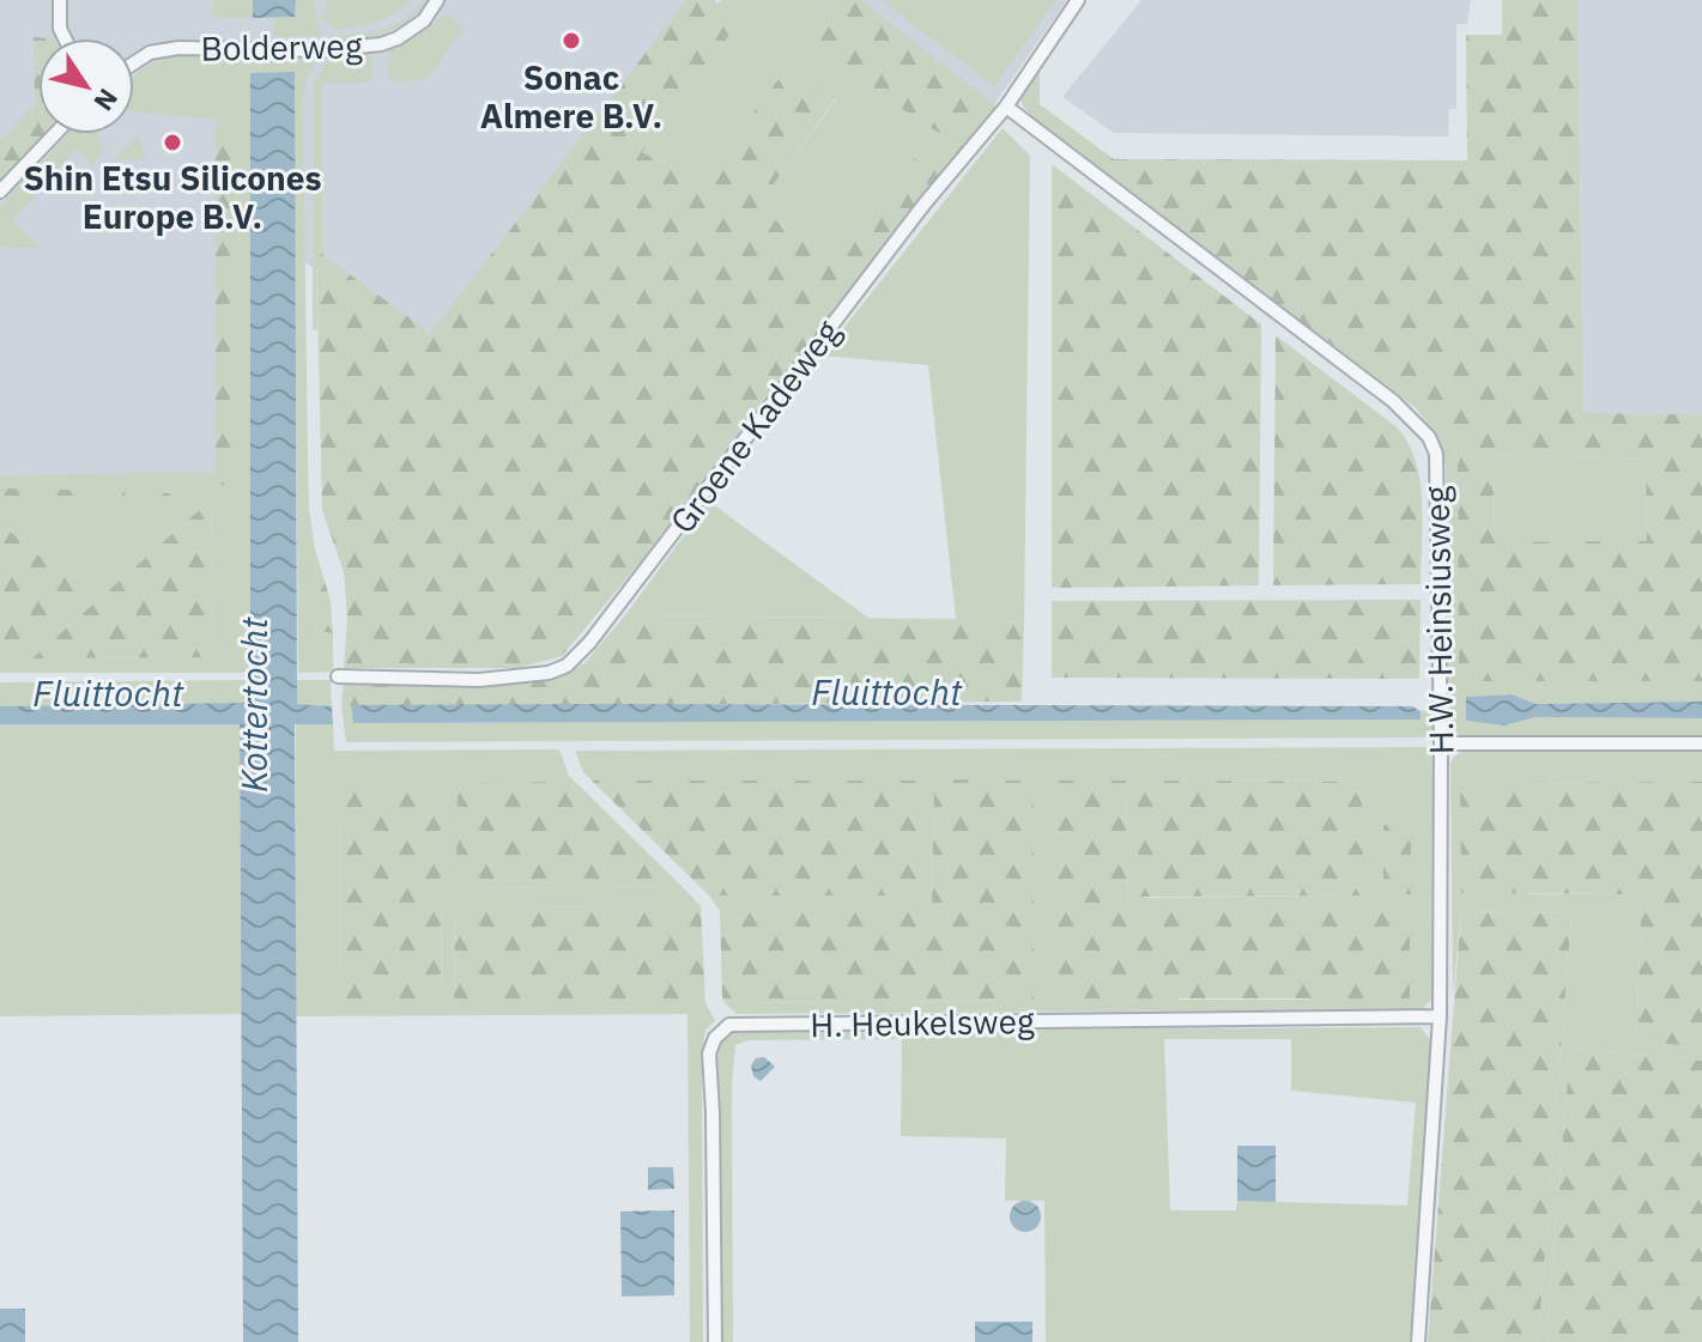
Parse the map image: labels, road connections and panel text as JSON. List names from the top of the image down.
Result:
{
  "streets": {
    "street": [
      "Bolderweg",
      "Groene Kadeweg",
      "H.W. Heinsiusweg",
      "H. Heukelsweg"
    ]
  },
  "crossings": [
    ["Groene Kadeweg", "H.W. Heinsiusweg"],
    ["H.W. Heinsiusweg", "H. Heukelsweg"]
  ],
  "water": ["Fluittocht", "Kottertocht"],
  "places": ["Sonac Almere B.V.", "Shin Etsu Silicones Europe B.V."],
  "north": "bottom right"
}
